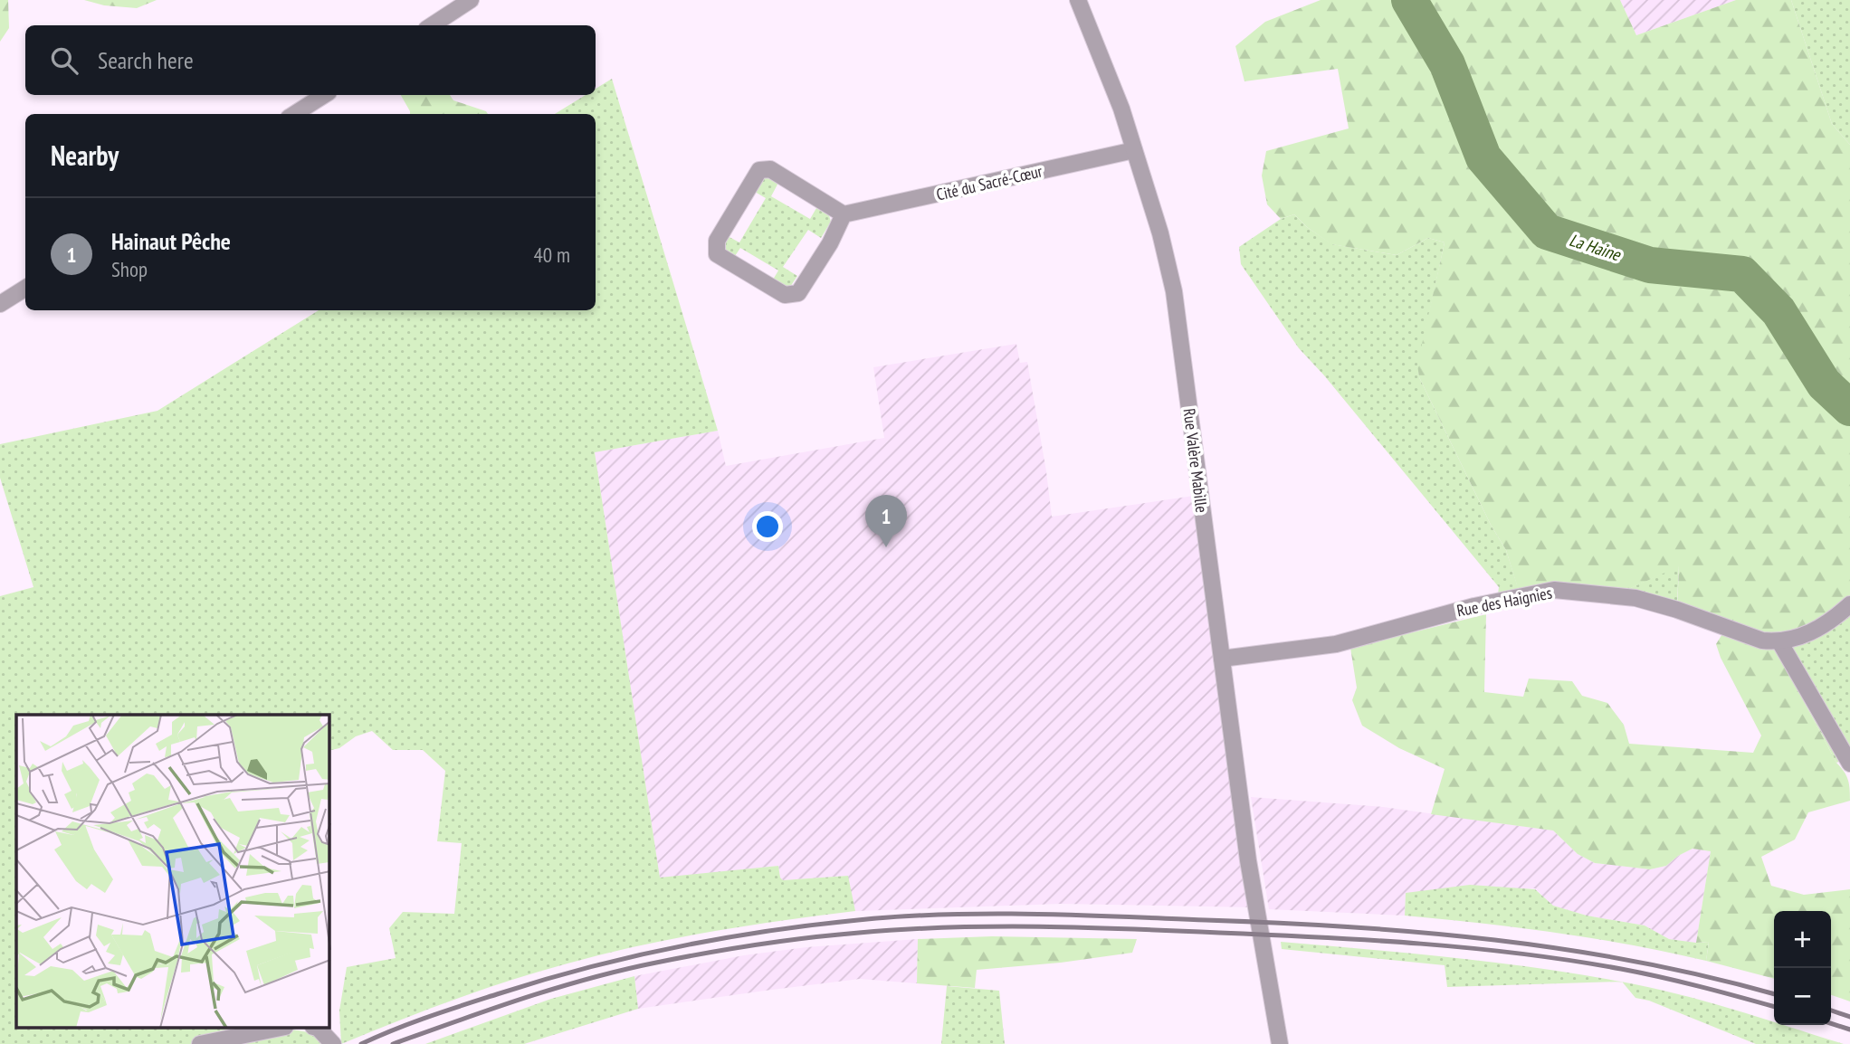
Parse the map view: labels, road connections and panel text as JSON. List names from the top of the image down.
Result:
{
  "streets": {
    "street": ["Cité du Sacré-Cœur", "Rue Valère Mabille", "Rue des Haignies"]
  },
  "crossings": [
    ["Cité du Sacré-Cœur", "Rue Valère Mabille"],
    ["Rue Valère Mabille", "Rue des Haignies"]
  ],
  "water": ["La Haine"],
  "page": {
    "search": "Search here",
    "heading": "Nearby",
    "list": [
      {
        "mark": "1",
        "name": "Hainaut Pêche",
        "note": "Shop",
        "value": "40 m"
      }
    ],
    "pins": "1",
    "map_buttons": ["+", "−"]
  }
}
